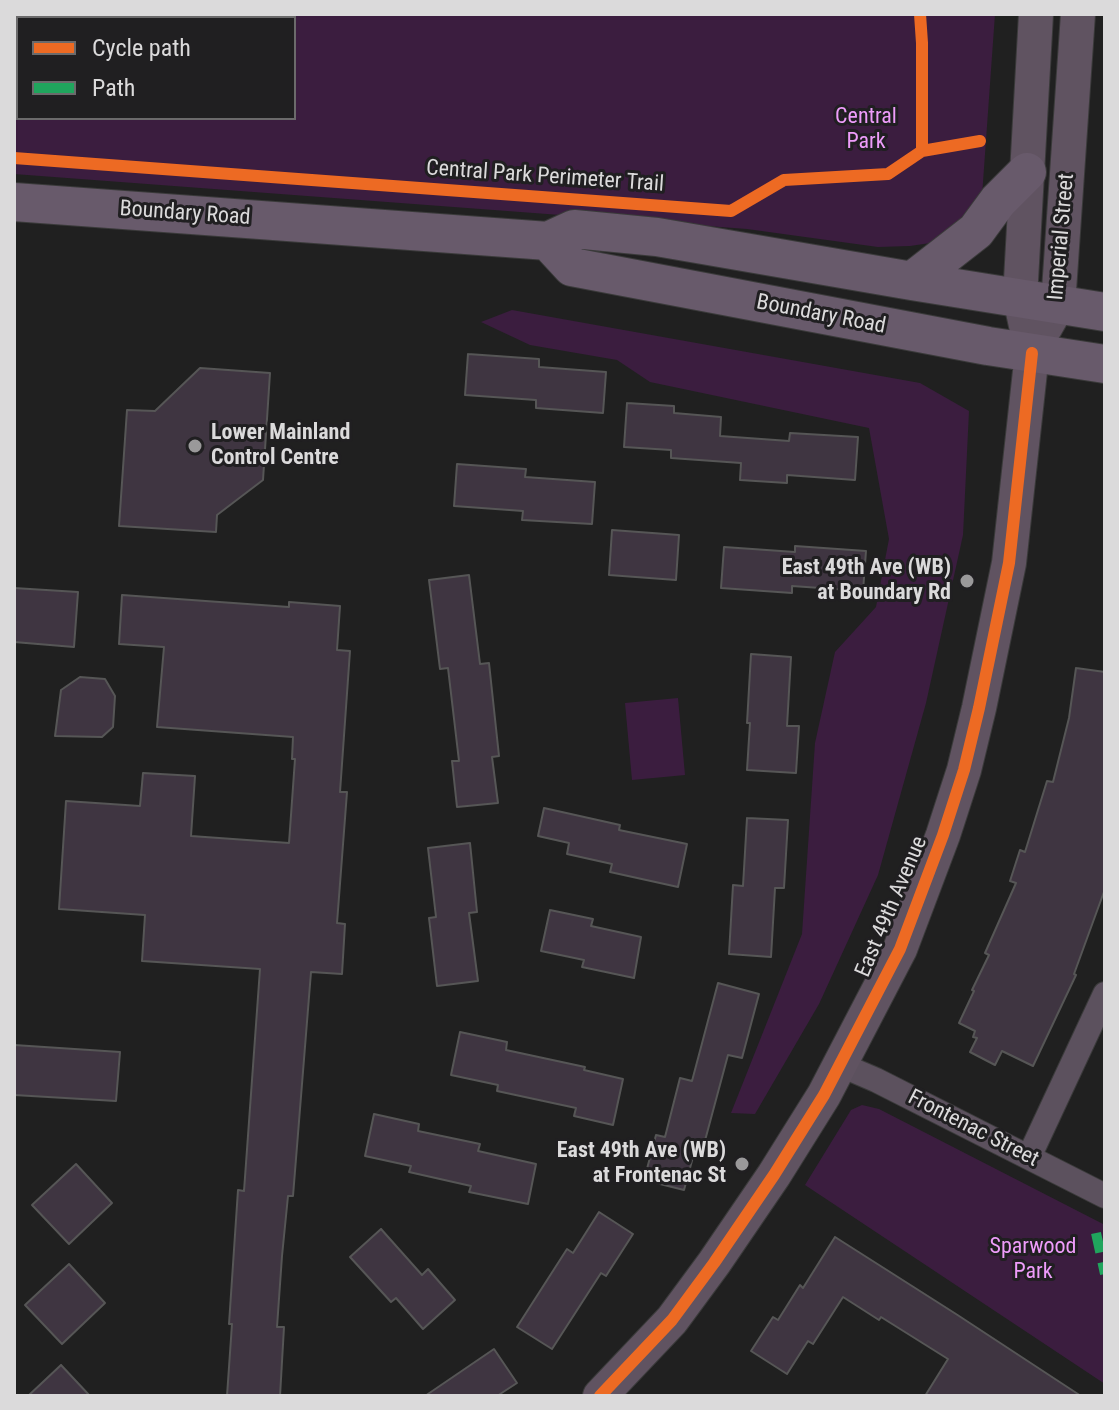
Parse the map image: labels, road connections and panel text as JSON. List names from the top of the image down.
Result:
{
  "streets": {
    "main road": ["Boundary Road"],
    "street": ["Imperial Street", "East 49th Avenue", "Frontenac Street"],
    "cycle path": ["Central Park Perimeter Trail"]
  },
  "crossings": [
    ["Boundary Road", "Imperial Street"],
    ["Boundary Road", "East 49th Avenue"],
    ["Imperial Street", "East 49th Avenue"],
    ["East 49th Avenue", "Frontenac Street"]
  ],
  "parks": ["Central Park", "Sparwood Park"],
  "places": ["Lower Mainland Control Centre", "East 49th Ave (WB) at Boundary Rd", "East 49th Ave (WB) at Frontenac St"],
  "legend": ["Cycle path", "Path"]
}
